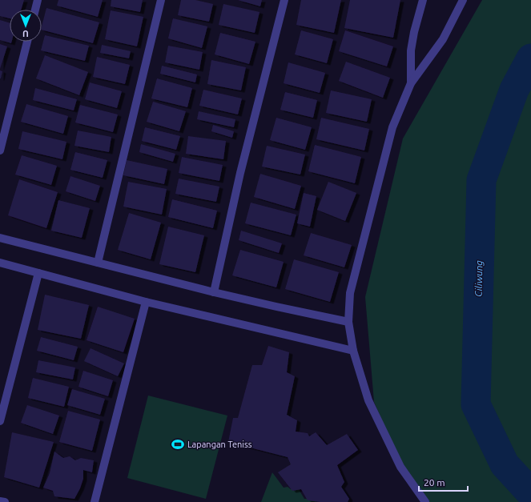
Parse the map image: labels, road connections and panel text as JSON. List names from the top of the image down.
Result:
{
  "water": ["Ciliwung"],
  "places": {
    "sports": ["Lapangan Teniss"]
  },
  "scale_bar": "20 m",
  "north": "bottom"
}
